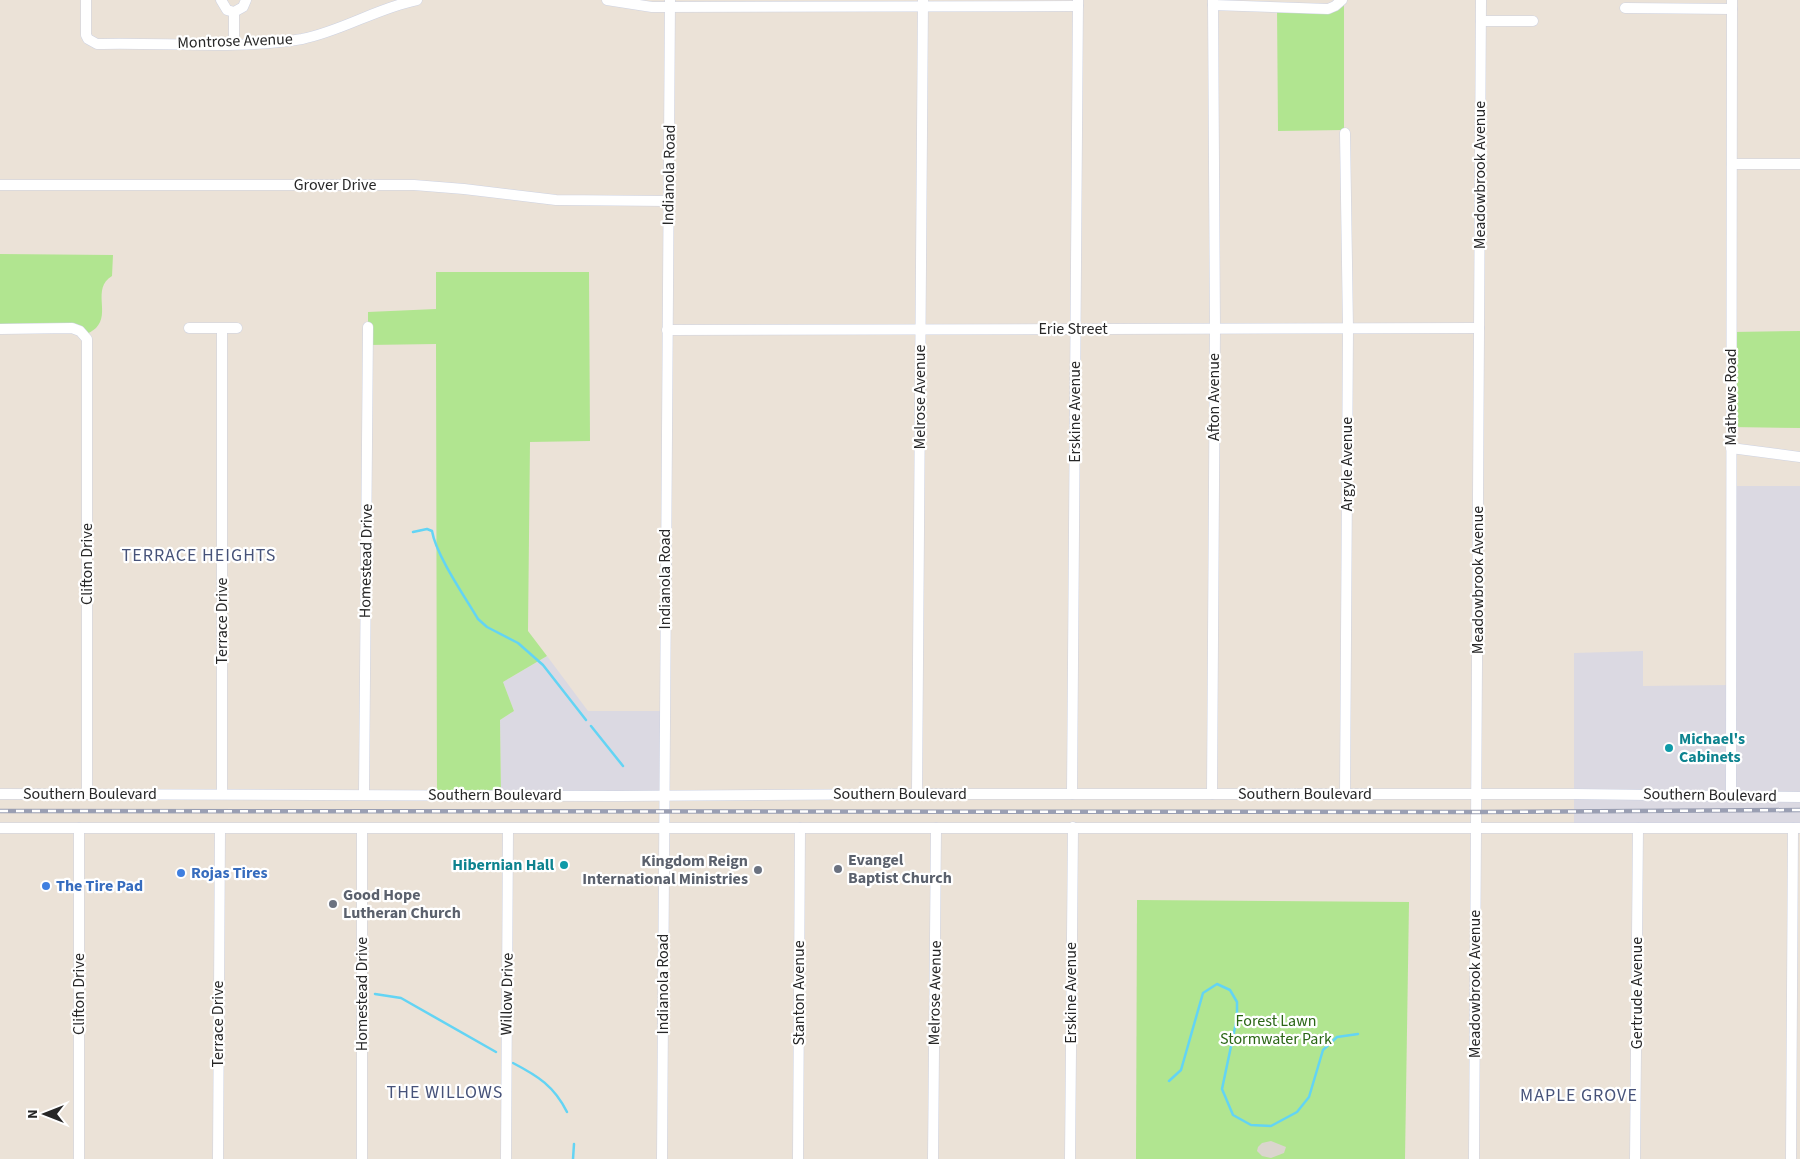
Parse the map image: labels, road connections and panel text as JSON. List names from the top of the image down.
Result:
{
  "streets": {
    "street": [
      "Montrose Avenue",
      "Indianola Road",
      "Meadowbrook Avenue",
      "Grover Drive",
      "Erie Street",
      "Melrose Avenue",
      "Afton Avenue",
      "Mathews Road",
      "Erskine Avenue",
      "Argyle Avenue",
      "Homestead Drive",
      "Clifton Drive",
      "Terrace Drive",
      "Southern Boulevard",
      "Stanton Avenue",
      "Gertrude Avenue",
      "Willow Drive"
    ]
  },
  "crossings": [
    ["Indianola Road", "Grover Drive"],
    ["Indianola Road", "Erie Street"],
    ["Indianola Road", "Southern Boulevard"],
    ["Meadowbrook Avenue", "Erie Street"],
    ["Meadowbrook Avenue", "Southern Boulevard"],
    ["Erie Street", "Melrose Avenue"],
    ["Erie Street", "Afton Avenue"],
    ["Erie Street", "Erskine Avenue"],
    ["Erie Street", "Argyle Avenue"],
    ["Melrose Avenue", "Southern Boulevard"],
    ["Afton Avenue", "Southern Boulevard"],
    ["Mathews Road", "Southern Boulevard"],
    ["Erskine Avenue", "Southern Boulevard"],
    ["Argyle Avenue", "Southern Boulevard"],
    ["Homestead Drive", "Southern Boulevard"],
    ["Clifton Drive", "Southern Boulevard"],
    ["Terrace Drive", "Southern Boulevard"],
    ["Southern Boulevard", "Stanton Avenue"],
    ["Southern Boulevard", "Gertrude Avenue"],
    ["Southern Boulevard", "Willow Drive"]
  ],
  "districts": ["TERRACE HEIGHTS", "THE WILLOWS", "MAPLE GROVE"],
  "parks": ["Forest Lawn Stormwater Park"],
  "places": [
    "Michael's Cabinets",
    "Hibernian Hall",
    "Evangel Baptist Church",
    "Kingdom Reign International Ministries",
    "Rojas Tires",
    "The Tire Pad",
    "Good Hope Lutheran Church"
  ],
  "north": "left"
}
